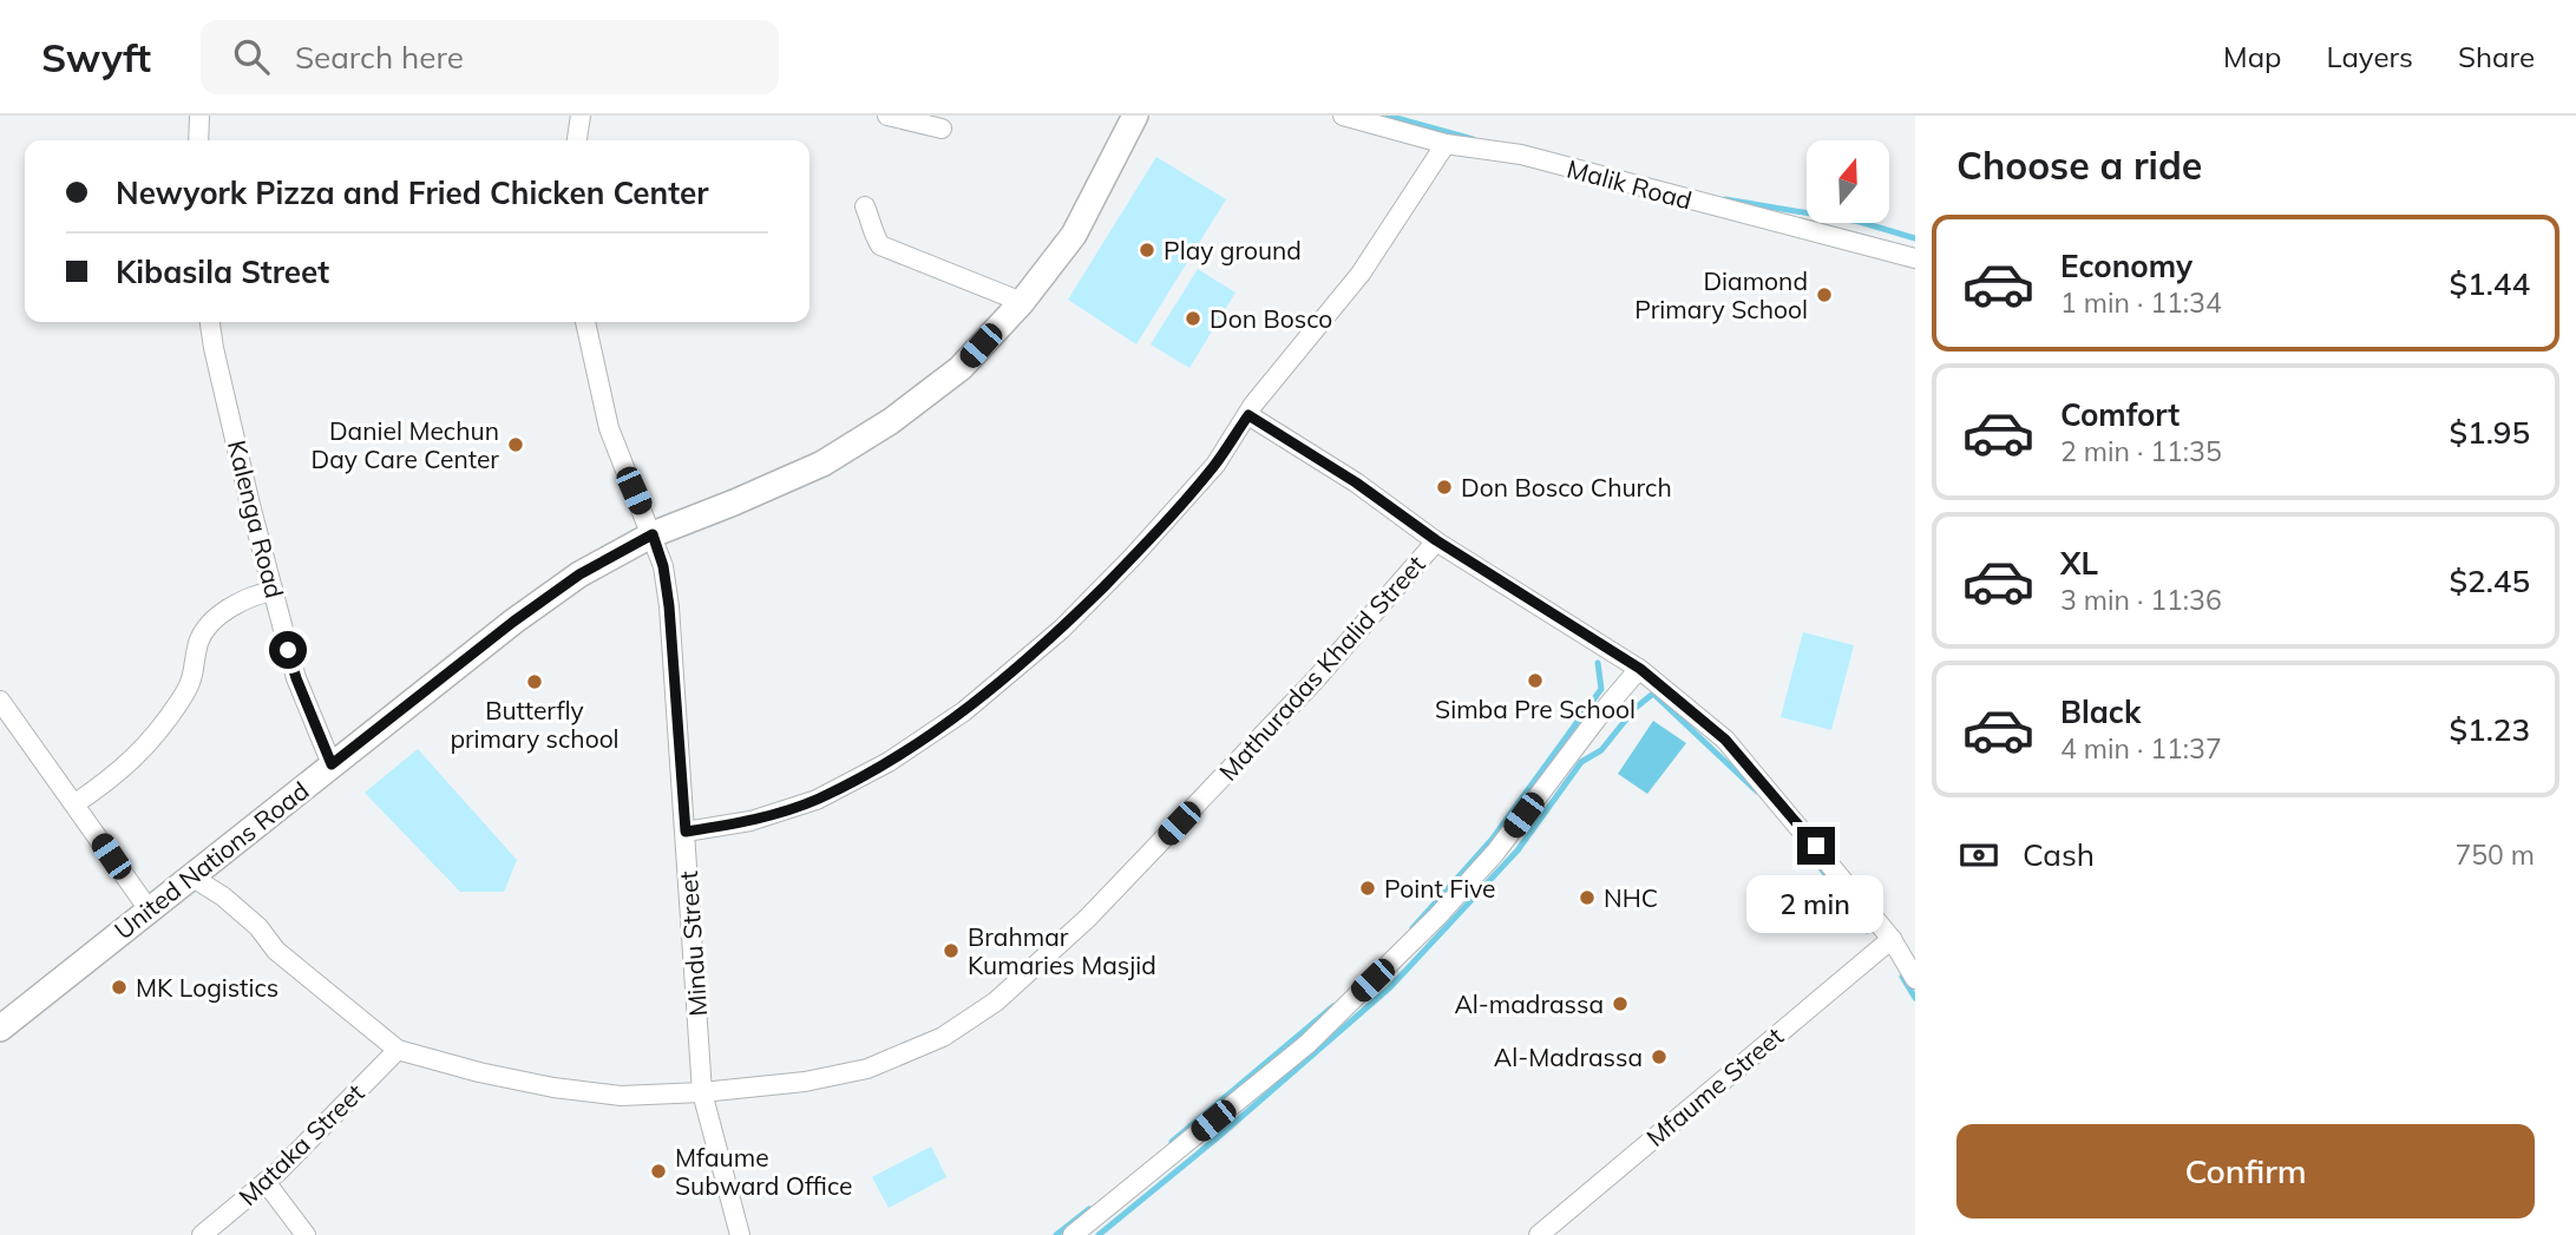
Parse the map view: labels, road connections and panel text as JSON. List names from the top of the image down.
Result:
{
  "streets": {
    "street": [
      "Malik Road",
      "Kalenga Road",
      "Mathuradas Khalid Street",
      "United Nations Road",
      "Mindu Street",
      "Mfaume Street",
      "Mataka Street"
    ]
  },
  "crossings": [
    ["Kalenga Road", "United Nations Road"],
    ["Mathuradas Khalid Street", "United Nations Road"],
    ["Mathuradas Khalid Street", "Mindu Street"],
    ["Mathuradas Khalid Street", "Mataka Street"],
    ["United Nations Road", "Mindu Street"]
  ],
  "places": [
    "Play ground",
    "Diamond Primary School",
    "Don Bosco",
    "Daniel Mechun Day Care Center",
    "Don Bosco Church",
    "Simba Pre School",
    "Butterfly primary school",
    "Point Five",
    "NHC",
    "Brahmar Kumaries Masjid",
    "MK Logistics",
    "Al-madrassa",
    "Al-Madrassa",
    "Mfaume Subward Office"
  ],
  "north": "top",
  "page": {
    "header": "Swyft",
    "search": "Search here",
    "nav": ["Map", "Layers", "Share"],
    "heading": "Choose a ride",
    "banner": ["Newyork Pizza and Fried Chicken Center", "Kibasila Street"],
    "list": [
      {
        "name": "Economy",
        "note": "1 min · 11:34",
        "value": "$1.44"
      },
      {
        "name": "Comfort",
        "note": "2 min · 11:35",
        "value": "$1.95"
      },
      {
        "name": "XL",
        "note": "3 min · 11:36",
        "value": "$2.45"
      },
      {
        "name": "Black",
        "note": "4 min · 11:37",
        "value": "$1.23"
      }
    ],
    "pay": ["Cash", "750 m"],
    "bubble": "2 min",
    "buttons": "Confirm"
  }
}
